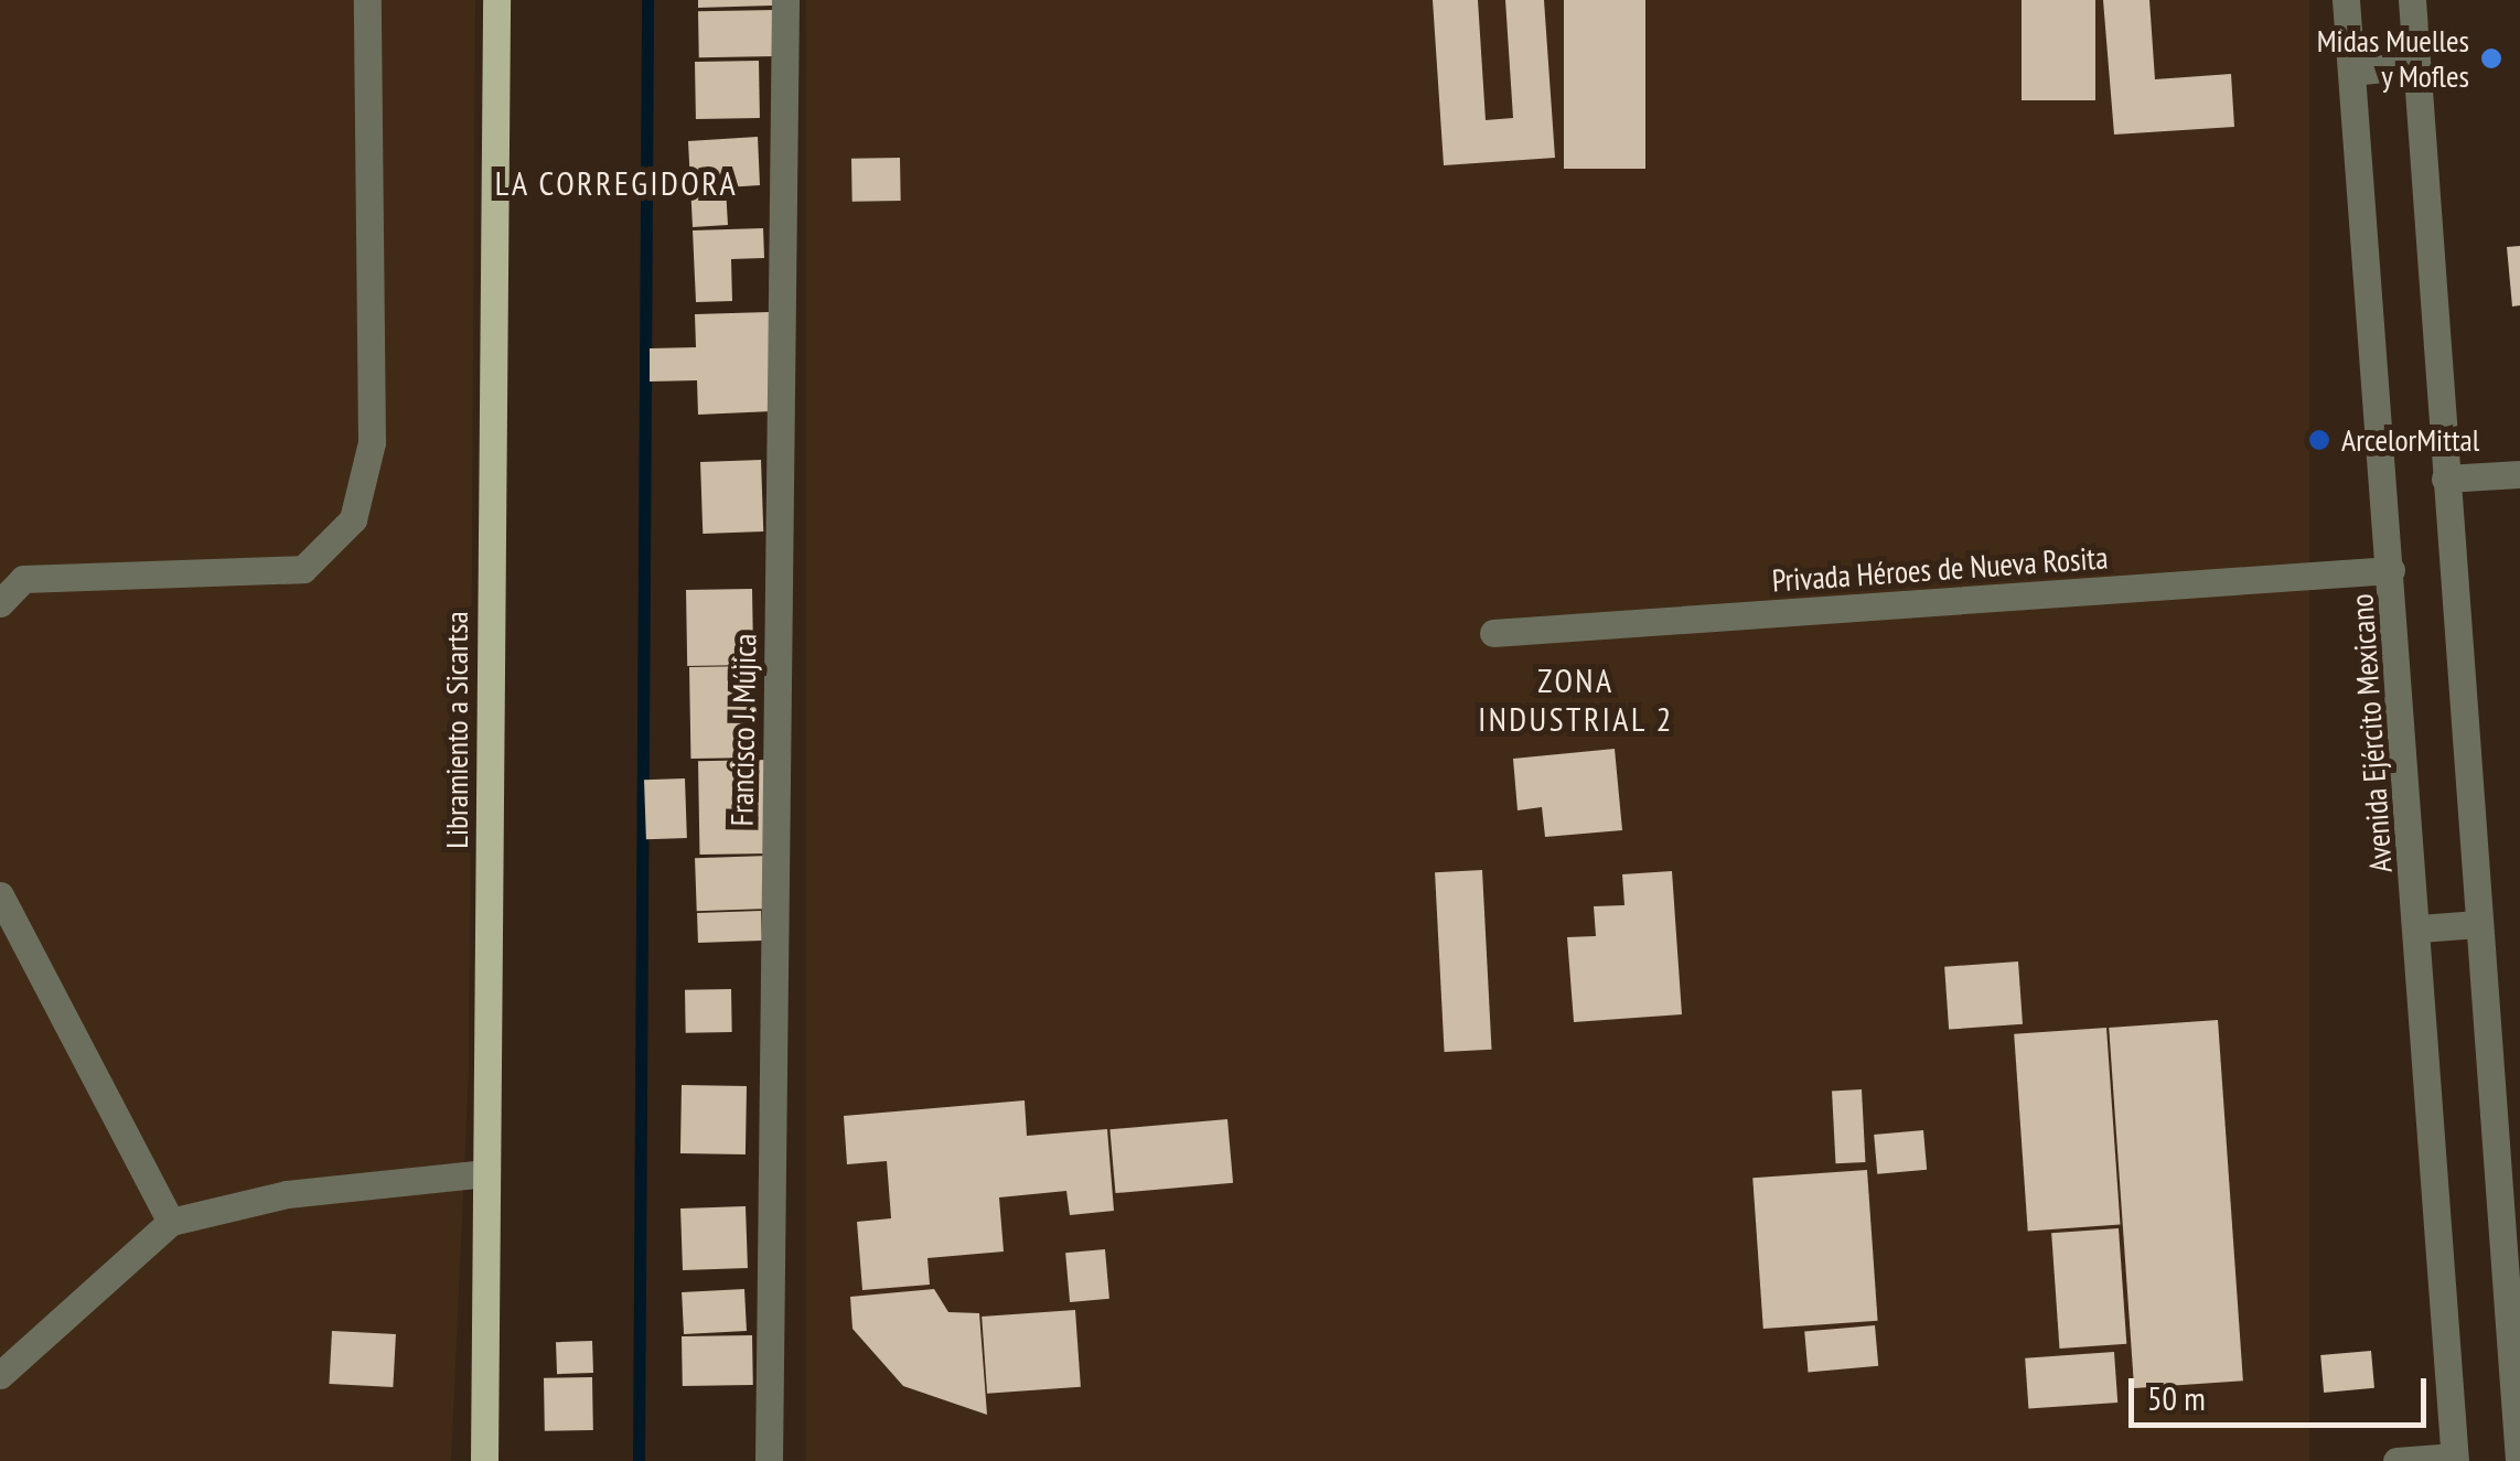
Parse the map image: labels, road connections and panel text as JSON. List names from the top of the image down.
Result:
{
  "streets": {
    "main road": ["Libramiento a Sicartsa"],
    "street": ["Privada Héroes de Nueva Rosita", "Francisco J. Mújica", "Avenida Ejército Mexicano"]
  },
  "crossings": [
    ["Privada Héroes de Nueva Rosita", "Avenida Ejército Mexicano"]
  ],
  "districts": ["LA CORREGIDORA", "ZONA INDUSTRIAL 2"],
  "places": ["Midas Muelles y Mofles", "ArcelorMittal"],
  "scale_bar": "50 m"
}
